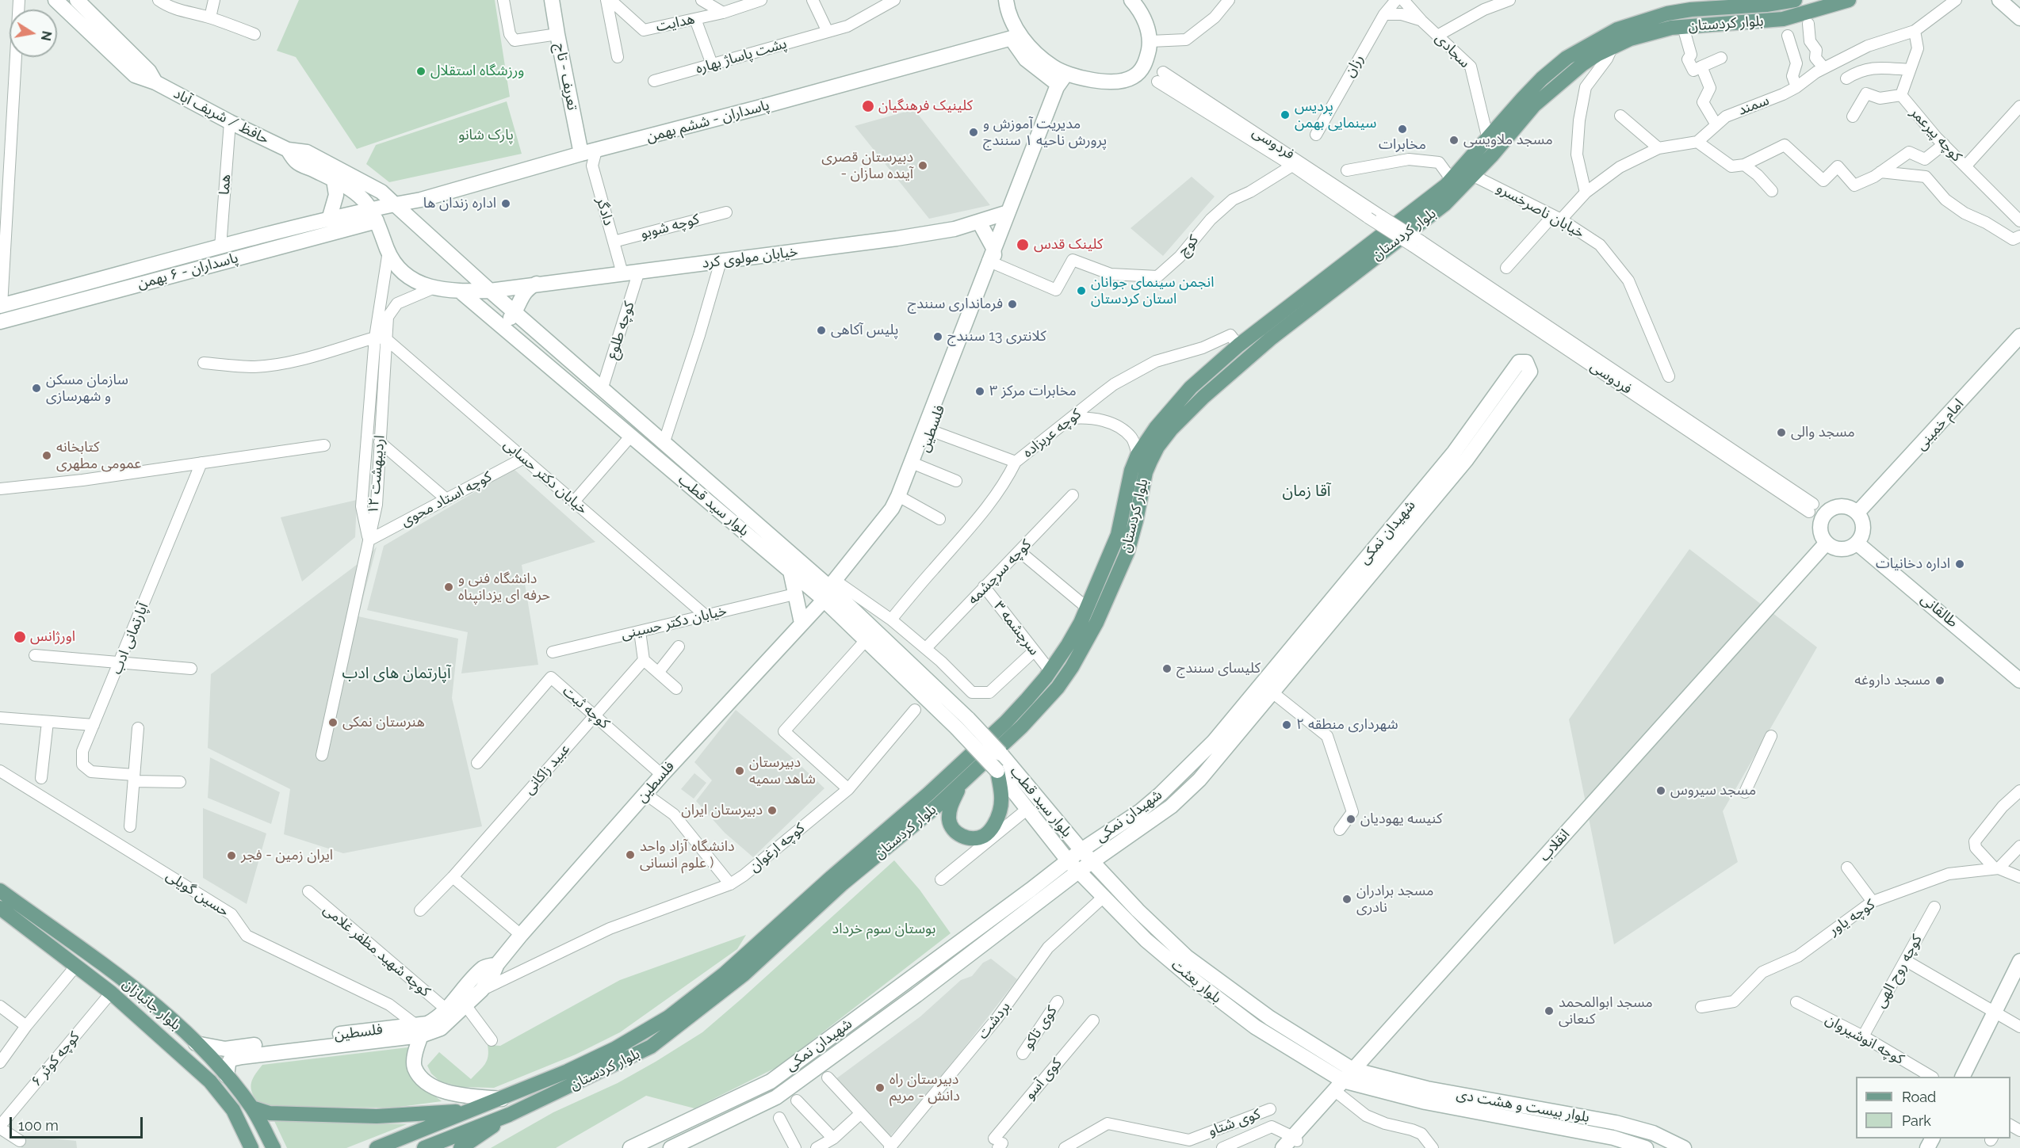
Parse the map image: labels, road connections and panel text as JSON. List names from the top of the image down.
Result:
{
  "streets": {
    "main road": [
      "بلوار کردستان",
      "تعریف - تاج",
      "حافظ / شریف آباد",
      "پاسداران - ششم بهمن",
      "خیابان مولوی کرد",
      "پاسداران - ۶ بهمن",
      "امام خمینی",
      "فلسطین",
      "بلوار سید قطب",
      "شهیدان نمکی",
      "طالقانی",
      "انقلاب",
      "بلوار بعثت",
      "بلوار جانبازان",
      "بلوار بیست و هشت دی"
    ],
    "street": [
      "هدایت",
      "سجادی",
      "پشت پاساژ بهاره",
      "رزان",
      "سمند",
      "کوچه پیرعمر",
      "فردوسی",
      "هما",
      "خیابان ناصرخسرو",
      "دادگر",
      "کوچه شوبو",
      "کوچ",
      "کوچه طلوع",
      "کوچه عربزاده",
      "۱۲ اردیبهشت",
      "خیابان دکتر حسابی",
      "کوچه استاد محوی",
      "کوچه سرچشمه",
      "خیابان دکتر حسینی",
      "سرچشمه ۳",
      "آپارتمانی ادب",
      "کوچه ثبت",
      "عبید زاکانی",
      "کوچه ارغوان",
      "حسین گویلی",
      "کوچه یاور",
      "کوچه شهید مظفر غلامی",
      "کوچه روح الهی",
      "بردشت",
      "کوی تاکو",
      "کوچه انوشیروان",
      "کوچه کوثر ۶",
      "کوی آسو",
      "کوی شتاو"
    ]
  },
  "crossings": [
    ["بلوار کردستان", "سجادی"],
    ["بلوار کردستان", "خیابان ناصرخسرو"],
    ["بلوار کردستان", "کوچه عربزاده"],
    ["بلوار کردستان", "بلوار سید قطب"],
    ["بلوار کردستان", "سرچشمه ۳"],
    ["تعریف - تاج", "پاسداران - ششم بهمن"],
    ["سمند", "کوچه پیرعمر"],
    ["حافظ / شریف آباد", "پاسداران - ششم بهمن"],
    ["حافظ / شریف آباد", "هما"],
    ["حافظ / شریف آباد", "خیابان مولوی کرد"],
    ["حافظ / شریف آباد", "پاسداران - ۶ بهمن"],
    ["حافظ / شریف آباد", "بلوار سید قطب"],
    ["پاسداران - ششم بهمن", "دادگر"],
    ["پاسداران - ششم بهمن", "پاسداران - ۶ بهمن"],
    ["فردوسی", "کوچ"],
    ["هما", "پاسداران - ۶ بهمن"],
    ["دادگر", "کوچه شوبو"],
    ["دادگر", "خیابان مولوی کرد"],
    ["کوچ", "فلسطین"],
    ["خیابان مولوی کرد", "کوچه طلوع"],
    ["خیابان مولوی کرد", "فلسطین"],
    ["خیابان مولوی کرد", "بلوار سید قطب"],
    ["کوچه طلوع", "بلوار سید قطب"],
    ["امام خمینی", "طالقانی"],
    ["امام خمینی", "انقلاب"],
    ["فلسطین", "بلوار سید قطب"],
    ["فلسطین", "کوچه ثبت"],
    ["فلسطین", "کوچه ارغوان"],
    ["فلسطین", "حسین گویلی"],
    ["فلسطین", "کوچه شهید مظفر غلامی"],
    ["فلسطین", "بلوار جانبازان"],
    ["۱۲ اردیبهشت", "خیابان دکتر حسابی"],
    ["۱۲ اردیبهشت", "کوچه استاد محوی"],
    ["خیابان دکتر حسابی", "کوچه استاد محوی"],
    ["خیابان دکتر حسابی", "خیابان دکتر حسینی"],
    ["بلوار سید قطب", "شهیدان نمکی"],
    ["بلوار سید قطب", "بلوار بعثت"],
    ["شهیدان نمکی", "بلوار بعثت"],
    ["کوچه سرچشمه", "سرچشمه ۳"],
    ["طالقانی", "انقلاب"],
    ["کوچه ثبت", "عبید زاکانی"],
    ["انقلاب", "بلوار بعثت"],
    ["انقلاب", "بلوار بیست و هشت دی"],
    ["کوچه روح الهی", "کوچه انوشیروان"],
    ["بلوار بعثت", "بردشت"],
    ["بلوار بعثت", "بلوار بیست و هشت دی"],
    ["بلوار جانبازان", "کوچه کوثر ۶"]
  ],
  "districts": ["آقا زمان", "آپارتمان های ادب"],
  "parks": ["پارک شانو", "بوستان سوم خرداد"],
  "places": [
    "ورزشگاه استقلال",
    "کلینیک فرهنگیان",
    "پردیس سینمایی بهمن",
    "مخابرات",
    "مدیریت آموزش و پرورش ناحیه ۱ سنندج",
    "مسجد ملاویسی",
    "دبیرستان قصری - آینده سازان",
    "اداره زندان ها",
    "کلینک قدس",
    "انجمن سینمای جوانان استان کردستان",
    "فرمانداری سنندج",
    "پلیس آکاهی",
    "کلانتری 13 سنندج",
    "سازمان مسکن و شهرسازی",
    "مخابرات مرکز ۳",
    "مسجد والی",
    "کتابخانه عمومی مطهری",
    "اداره دخانیات",
    "دانشگاه فنی و حرفه ای یزدانپناه",
    "اورژانس",
    "کلیسای سنندج",
    "مسجد داروغه",
    "هنرستان نمکی",
    "شهرداری منطقه ۲",
    "دبیرستان شاهد سمیه",
    "مسجد سیروس",
    "دبیرستان ایران",
    "کنیسه یهودیان",
    "دانشگاه آزاد واحد علوم انسانی )",
    "ایران زمین - فجر",
    "مسجد برادران نادری",
    "مسجد ابوالمحمد کنعانی",
    "دبیرستان راه دانش - مریم"
  ],
  "legend": ["Road", "Park"],
  "scale_bar": "100 m",
  "north": "right"
}
